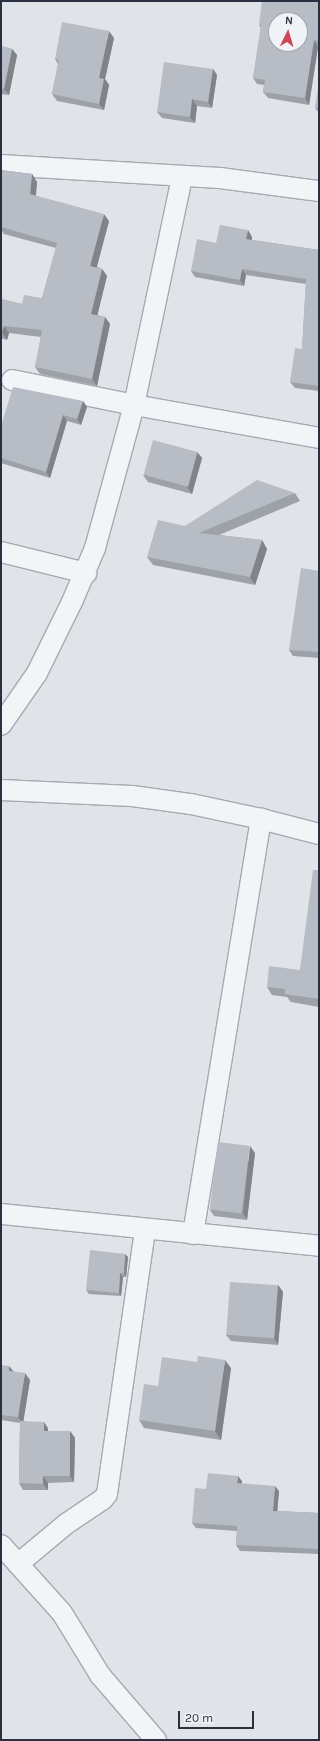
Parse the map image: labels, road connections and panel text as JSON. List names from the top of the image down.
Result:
{
  "scale_bar": "20 m",
  "north": "top"
}
